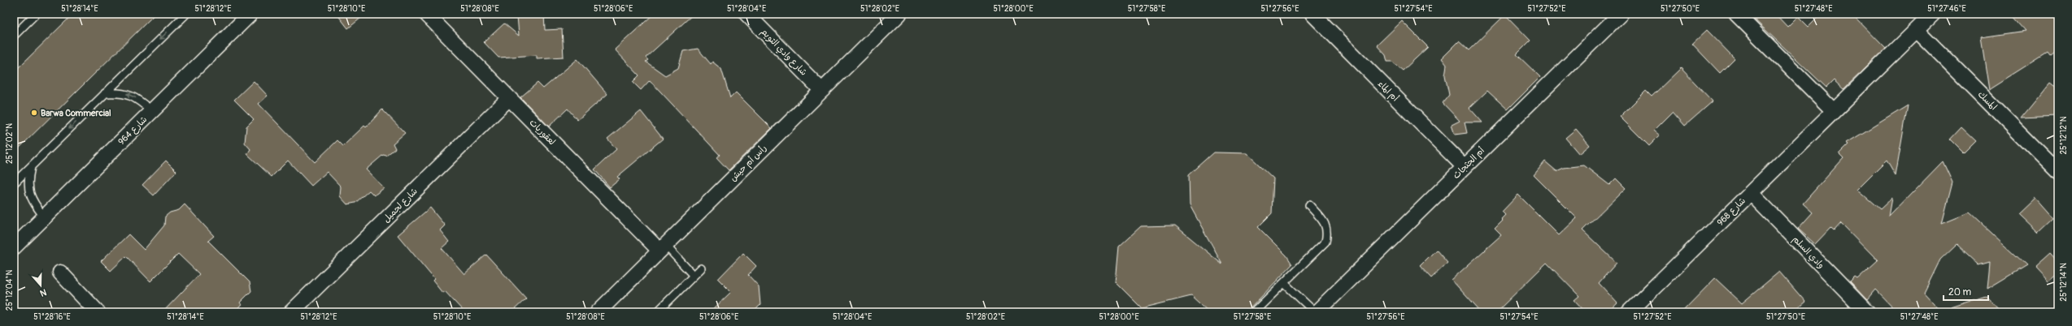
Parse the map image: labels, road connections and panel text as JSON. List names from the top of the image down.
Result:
{
  "streets": {
    "street": [
      "شارع وادي التويم",
      "أم الماء",
      "المسك",
      "شارع 964",
      "لعقوريات",
      "رأس أم حيش",
      "أم الجثجاث",
      "شارع لجميل",
      "شارع 968",
      "وادي السلم"
    ]
  },
  "crossings": [
    ["شارع وادي التويم", "رأس أم حيش"],
    ["أم الماء", "أم الجثجاث"],
    ["المسك", "شارع 968"],
    ["لعقوريات", "رأس أم حيش"],
    ["لعقوريات", "شارع لجميل"],
    ["شارع 968", "وادي السلم"]
  ],
  "places": ["Barwa Commercial"],
  "scale_bar": "20 m",
  "north": "bottom",
  "coordinates": [
    "51°28'14\"E",
    "51°28'12\"E",
    "51°28'10\"E",
    "51°28'08\"E",
    "51°28'06\"E",
    "51°28'04\"E",
    "51°28'02\"E",
    "51°28'00\"E",
    "51°27'58\"E",
    "51°27'56\"E",
    "51°27'54\"E",
    "51°27'52\"E",
    "51°27'50\"E",
    "51°27'48\"E",
    "51°27'46\"E",
    "25°12'12\"N",
    "25°12'02\"N",
    "25°12'14\"N",
    "25°12'04\"N",
    "51°28'16\"E"
  ]
}
